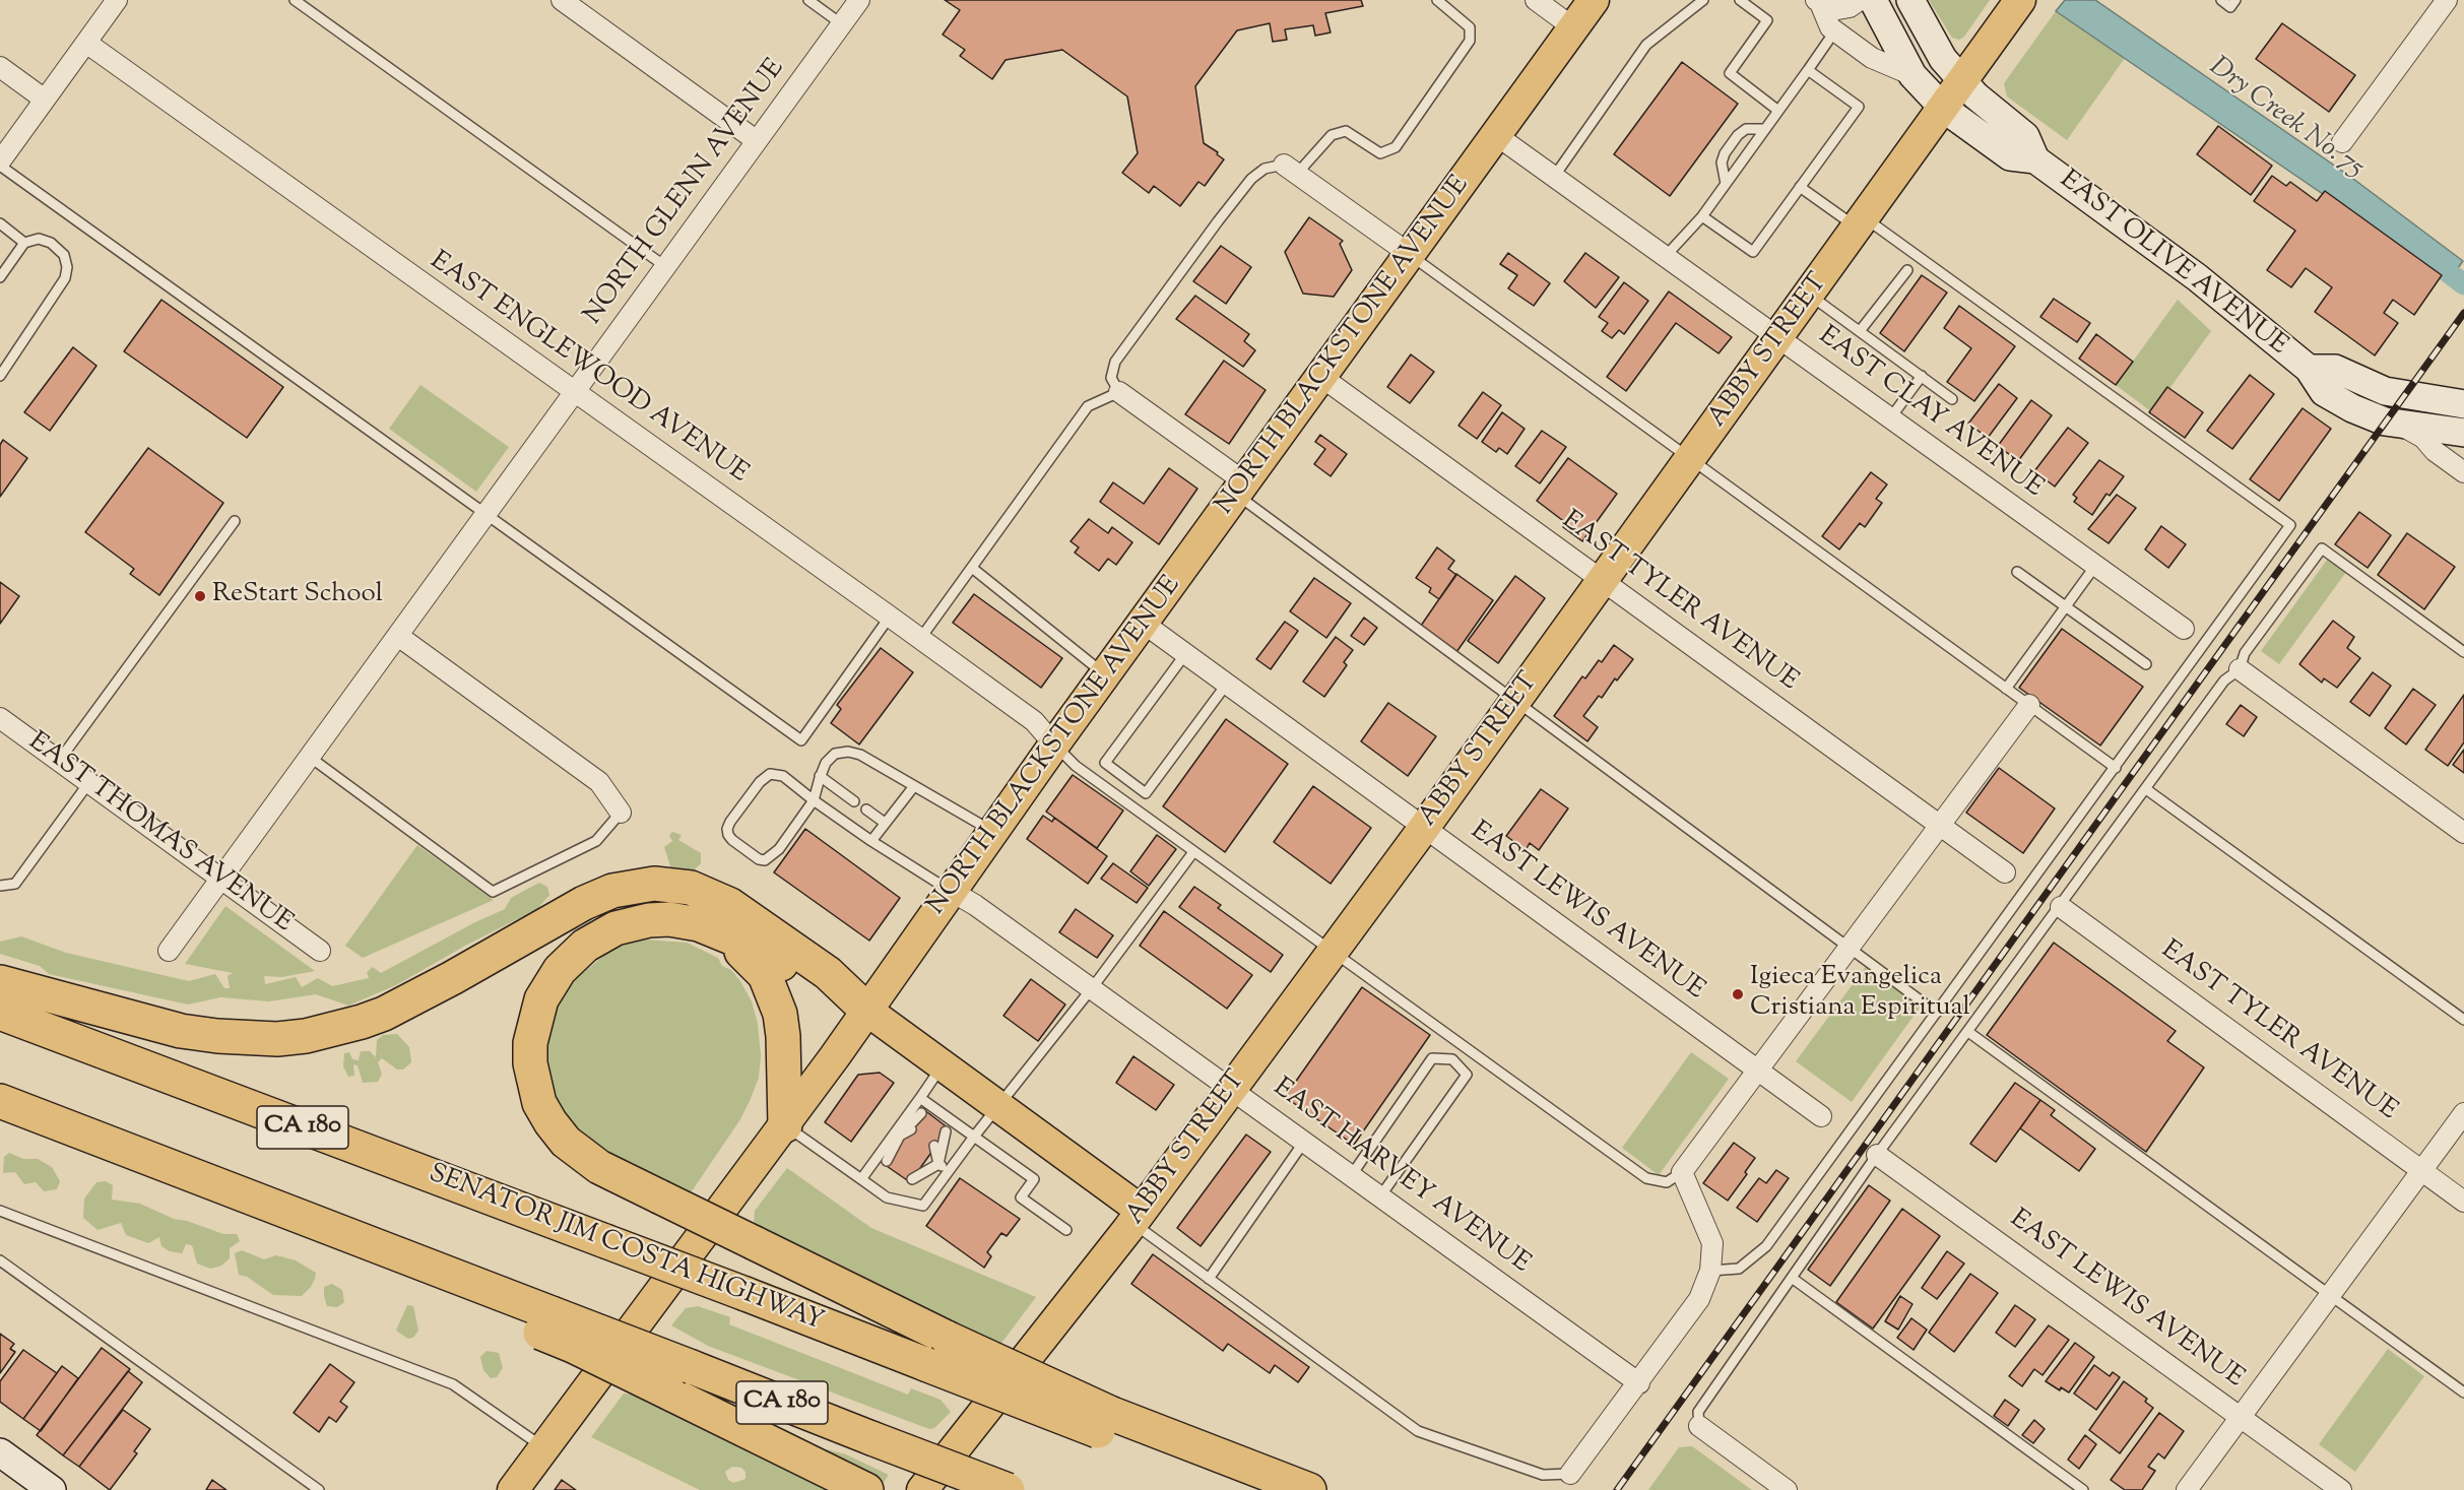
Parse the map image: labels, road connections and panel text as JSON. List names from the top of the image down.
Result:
{
  "streets": {
    "highway": ["CA 180", "SENATOR JIM COSTA HIGHWAY"],
    "main road": ["EAST OLIVE AVENUE", "NORTH BLACKSTONE AVENUE", "ABBY STREET"],
    "street": [
      "NORTH GLENN AVENUE",
      "EAST ENGLEWOOD AVENUE",
      "EAST CLAY AVENUE",
      "EAST TYLER AVENUE",
      "EAST THOMAS AVENUE",
      "EAST LEWIS AVENUE",
      "EAST HARVEY AVENUE"
    ]
  },
  "crossings": [
    ["NORTH GLENN AVENUE", "EAST ENGLEWOOD AVENUE"],
    ["NORTH GLENN AVENUE", "EAST THOMAS AVENUE"],
    ["EAST OLIVE AVENUE", "ABBY STREET"],
    ["NORTH BLACKSTONE AVENUE", "EAST ENGLEWOOD AVENUE"],
    ["NORTH BLACKSTONE AVENUE", "EAST CLAY AVENUE"],
    ["NORTH BLACKSTONE AVENUE", "EAST TYLER AVENUE"],
    ["NORTH BLACKSTONE AVENUE", "EAST LEWIS AVENUE"],
    ["NORTH BLACKSTONE AVENUE", "EAST HARVEY AVENUE"],
    ["ABBY STREET", "EAST CLAY AVENUE"],
    ["ABBY STREET", "EAST TYLER AVENUE"],
    ["ABBY STREET", "EAST LEWIS AVENUE"],
    ["ABBY STREET", "EAST HARVEY AVENUE"]
  ],
  "water": ["Dry Creek No. 75"],
  "places": ["ReStart School", "Igieca Evangelica Cristiana Espiritual"]
}
